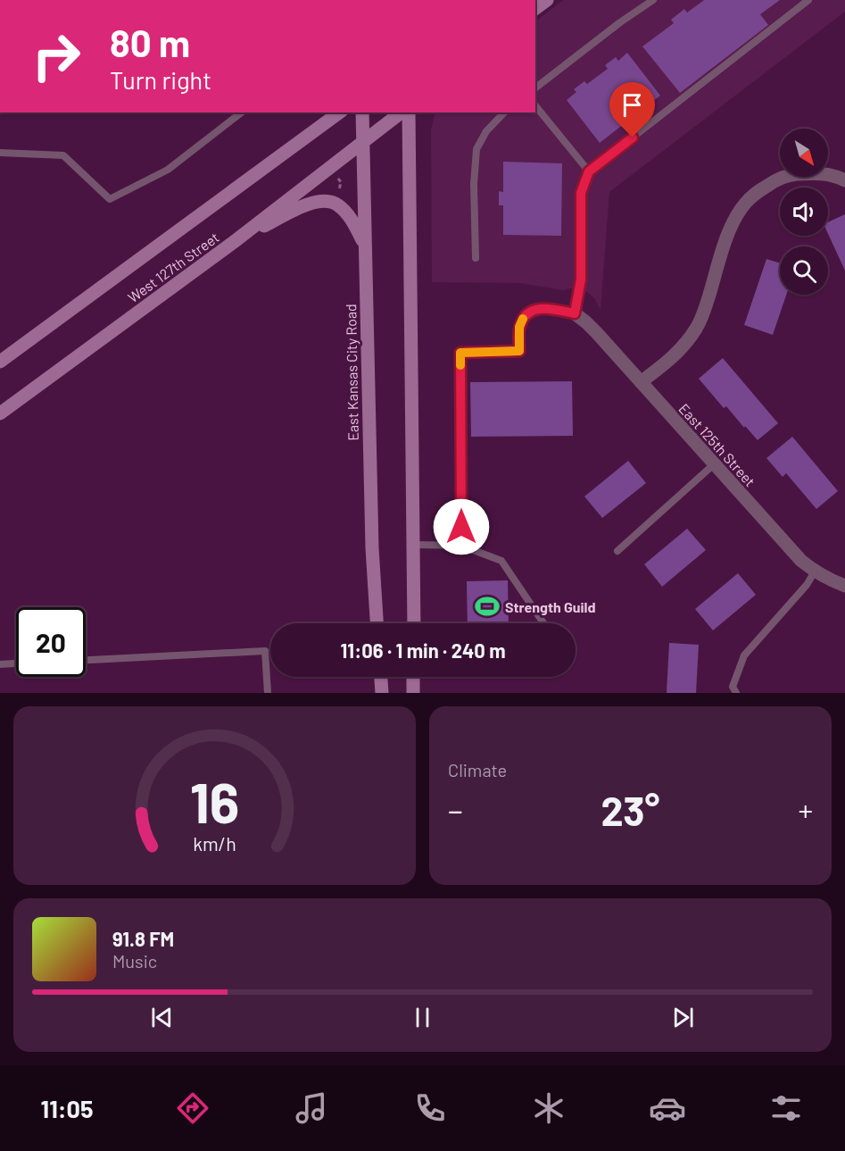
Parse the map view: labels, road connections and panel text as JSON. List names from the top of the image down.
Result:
{
  "streets": {
    "main road": ["West 127th Street", "East Kansas City Road"],
    "street": ["East 125th Street"]
  },
  "crossings": [
    ["West 127th Street", "East Kansas City Road"]
  ],
  "places": {
    "sports": ["Strength Guild"]
  },
  "north": "bottom right",
  "page": {
    "turn": ["80 m", "Turn right"],
    "limit": "20",
    "trip": "11:06 · 1 min · 240 m",
    "tile": "Climate",
    "heat": ["−", "23°", "+"],
    "song": ["91.8 FM", "Music"],
    "tabs": "11:05",
    "gauge": ["16", "km/h"]
  }
}
